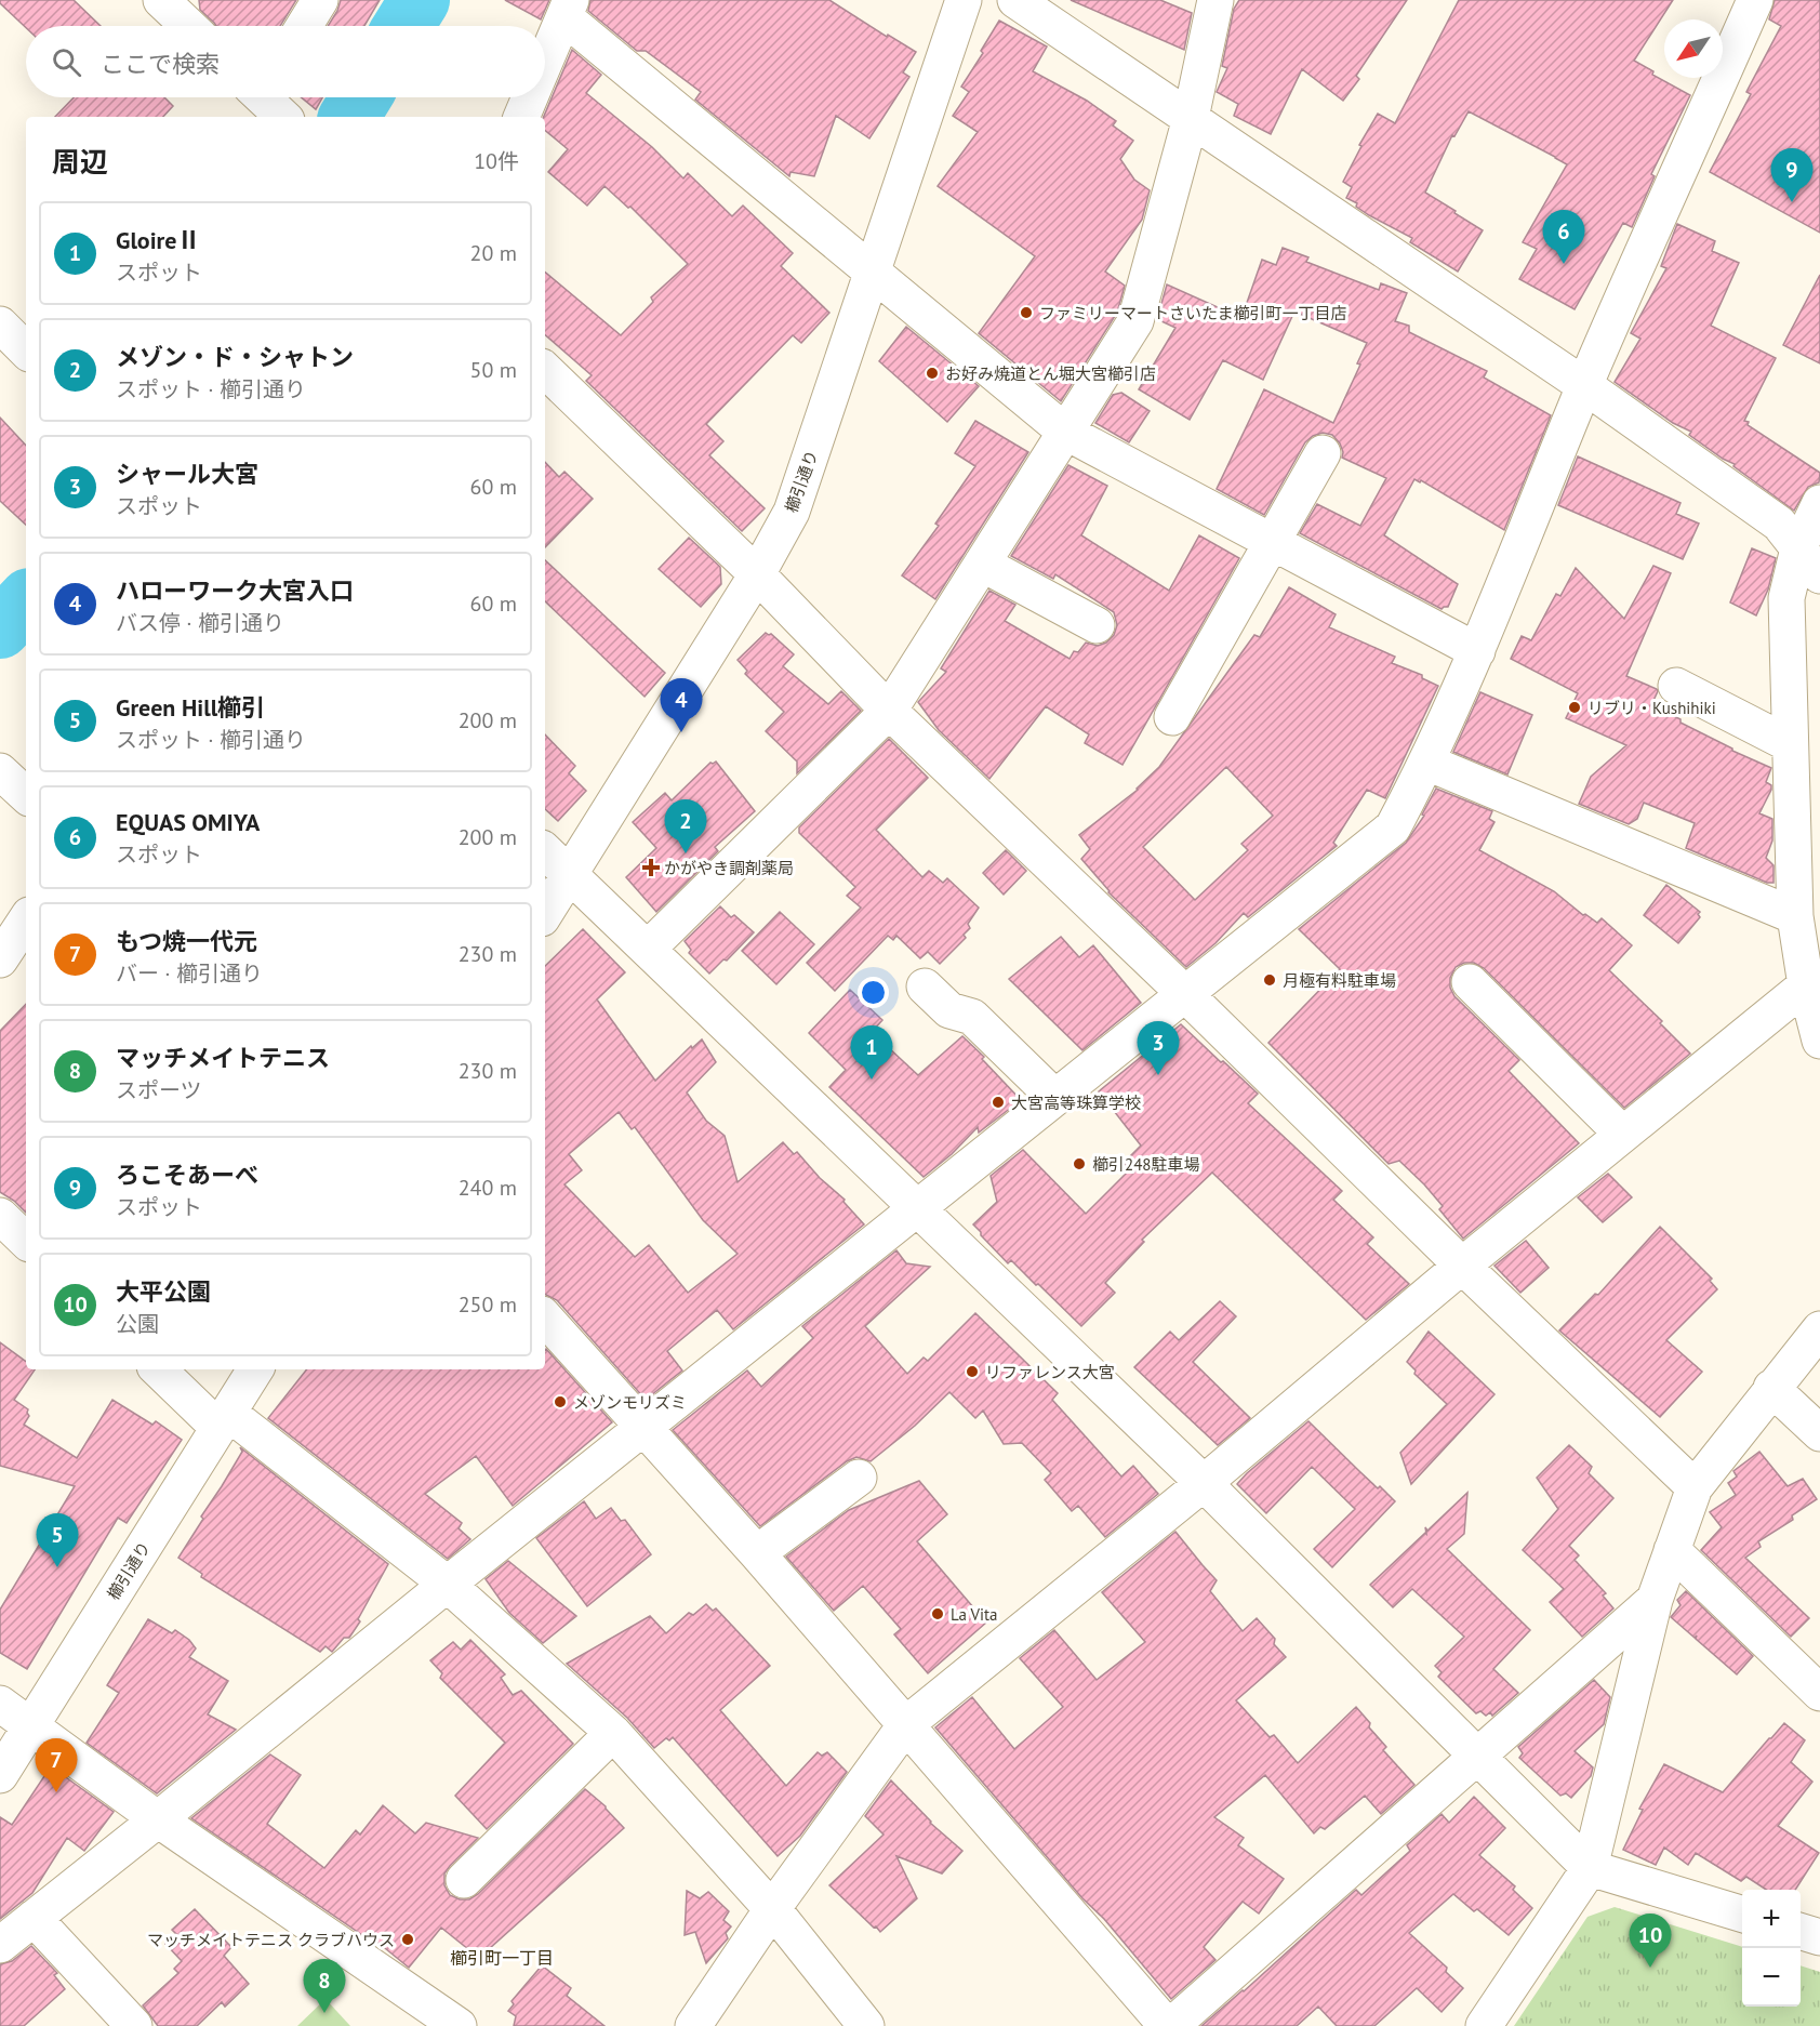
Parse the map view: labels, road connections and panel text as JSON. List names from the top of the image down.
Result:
{
  "streets": {
    "street": ["櫛引通り"]
  },
  "districts": ["櫛引町一丁目"],
  "places": {
    "other": [
      "ファミリーマートさいたま櫛引町一丁目店",
      "お好み焼道とん堀大宮櫛引店",
      "リブリ・Kushihiki",
      "月極有料駐車場",
      "大宮高等珠算学校",
      "櫛引248駐車場",
      "リファレンス大宮",
      "メゾンモリズミ",
      "La Vita",
      "マッチメイトテニス クラブハウス"
    ],
    "health": ["かがやき調剤薬局"]
  },
  "north": "bottom left",
  "page": {
    "search": "ここで検索",
    "heading": ["周辺", "10件"],
    "pins": [
      "9",
      "6",
      "4",
      "2",
      "3",
      "1",
      "5",
      "7",
      "10",
      "8"
    ],
    "list": [
      {
        "mark": "1",
        "name": "GloireⅡ",
        "note": "スポット",
        "value": "20 m"
      },
      {
        "mark": "2",
        "name": "メゾン・ド・シャトン",
        "note": "スポット · 櫛引通り",
        "value": "50 m"
      },
      {
        "mark": "3",
        "name": "シャール大宮",
        "note": "スポット",
        "value": "60 m"
      },
      {
        "mark": "4",
        "name": "ハローワーク大宮入口",
        "note": "バス停 · 櫛引通り",
        "value": "60 m"
      },
      {
        "mark": "5",
        "name": "Green Hill櫛引",
        "note": "スポット · 櫛引通り",
        "value": "200 m"
      },
      {
        "mark": "6",
        "name": "EQUAS OMIYA",
        "note": "スポット",
        "value": "200 m"
      },
      {
        "mark": "7",
        "name": "もつ焼一代元",
        "note": "バー · 櫛引通り",
        "value": "230 m"
      },
      {
        "mark": "8",
        "name": "マッチメイトテニス",
        "note": "スポーツ",
        "value": "230 m"
      },
      {
        "mark": "9",
        "name": "ろこそあーべ",
        "note": "スポット",
        "value": "240 m"
      },
      {
        "mark": "10",
        "name": "大平公園",
        "note": "公園",
        "value": "250 m"
      }
    ],
    "map_buttons": ["+", "−"]
  }
}
